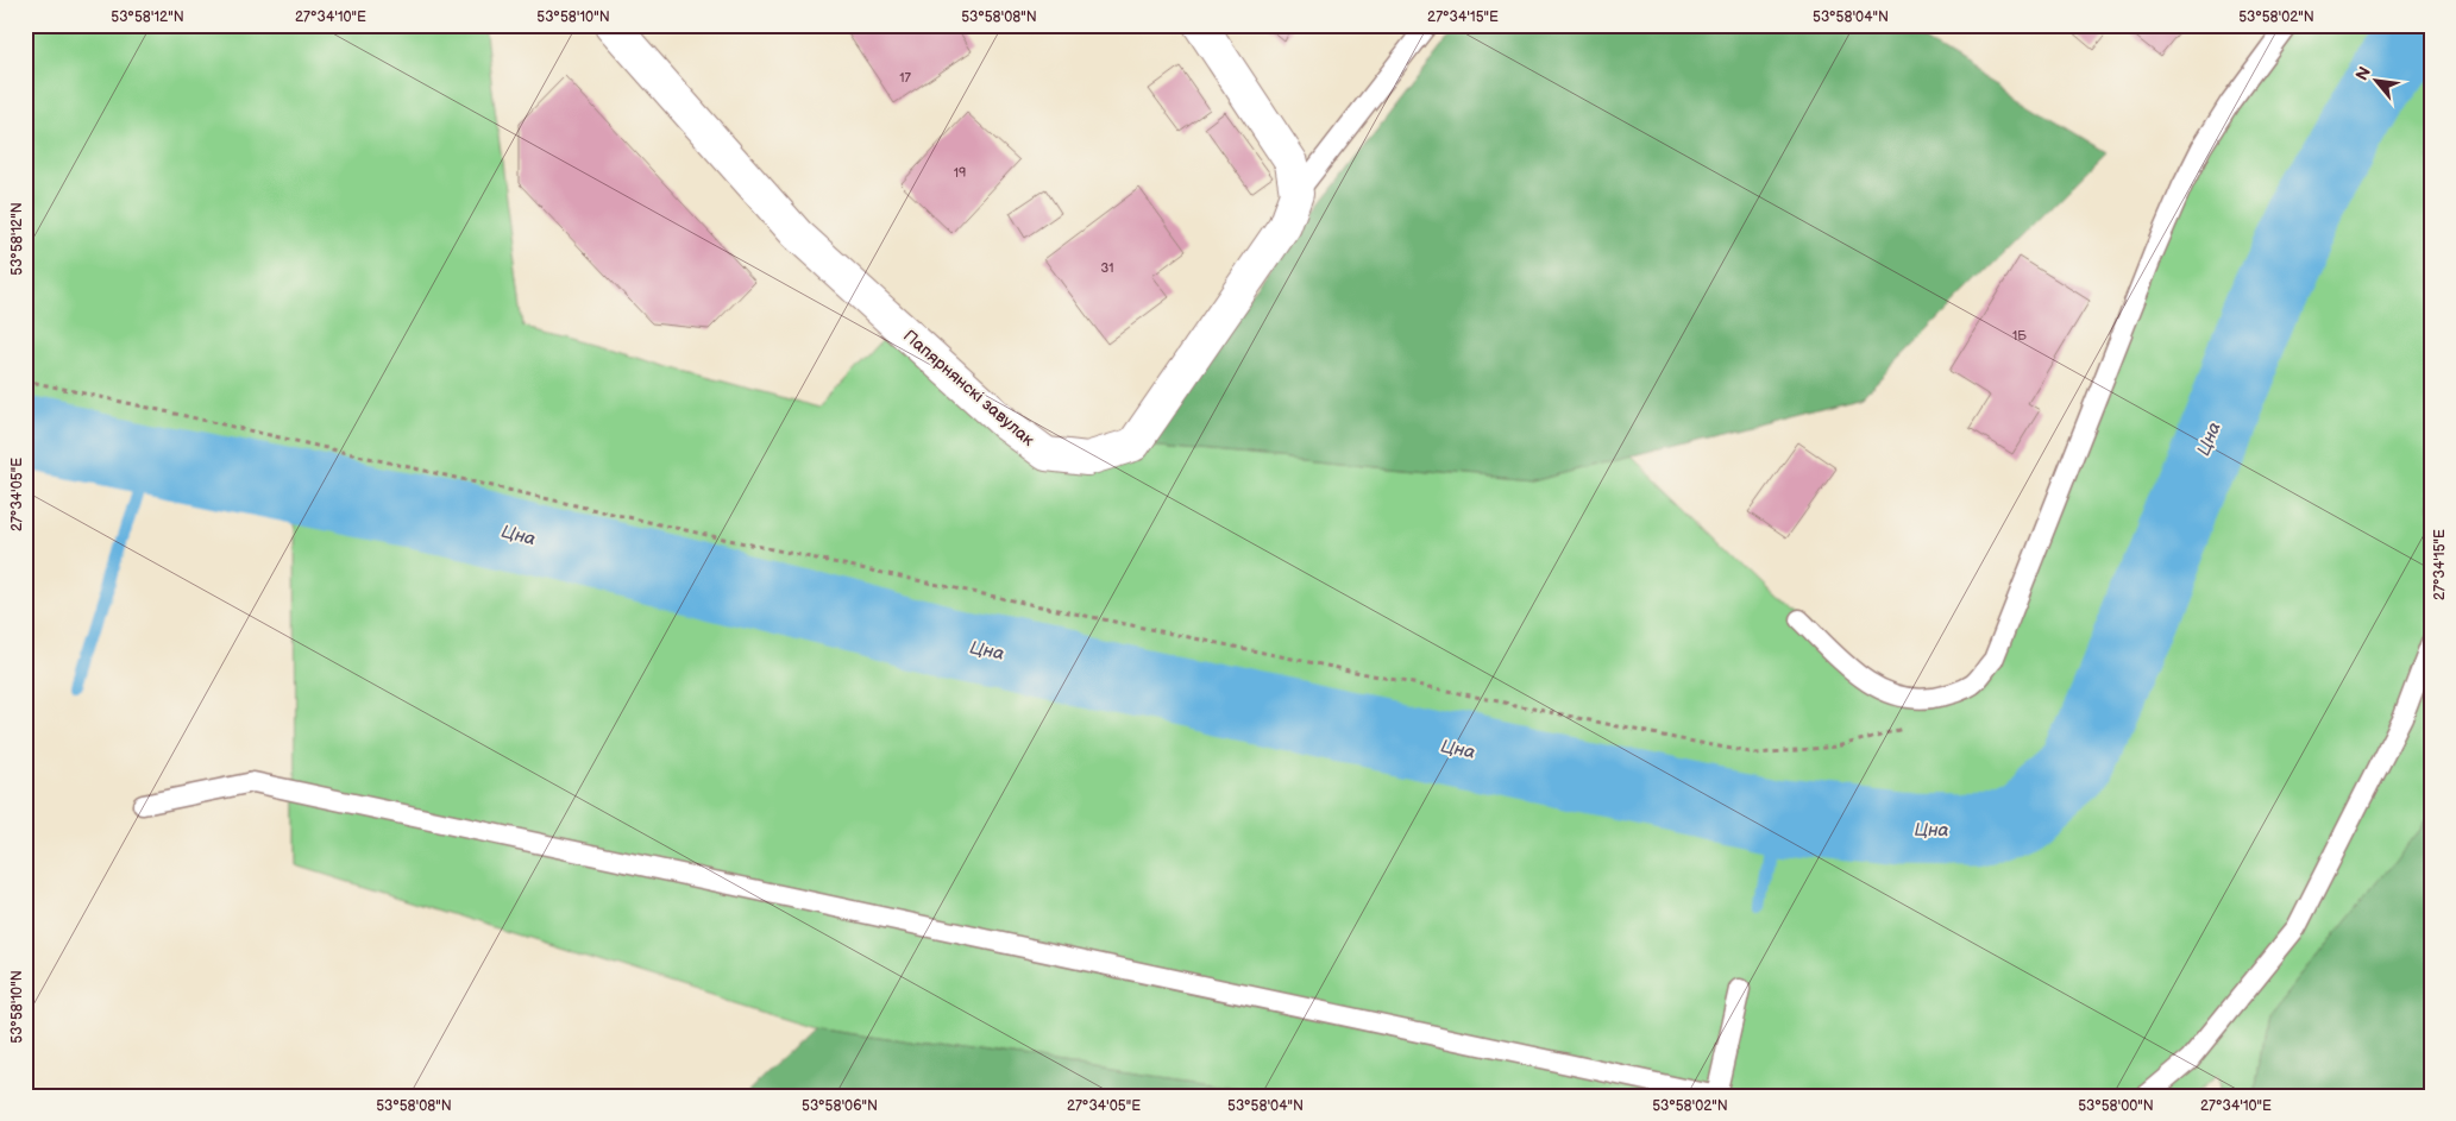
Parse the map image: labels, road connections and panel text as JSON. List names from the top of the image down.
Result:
{
  "streets": {
    "street": ["Папярнянскі завулак"]
  },
  "water": ["Цна"],
  "house_numbers": [
    "17",
    "19",
    "31",
    "1Б"
  ],
  "north": "top left",
  "coordinates": [
    "53°58'12\"N",
    "27°34'10\"E",
    "53°58'10\"N",
    "53°58'08\"N",
    "27°34'15\"E",
    "53°58'04\"N",
    "53°58'02\"N",
    "27°34'05\"E",
    "53°58'06\"N",
    "53°58'00\"N"
  ]
}
